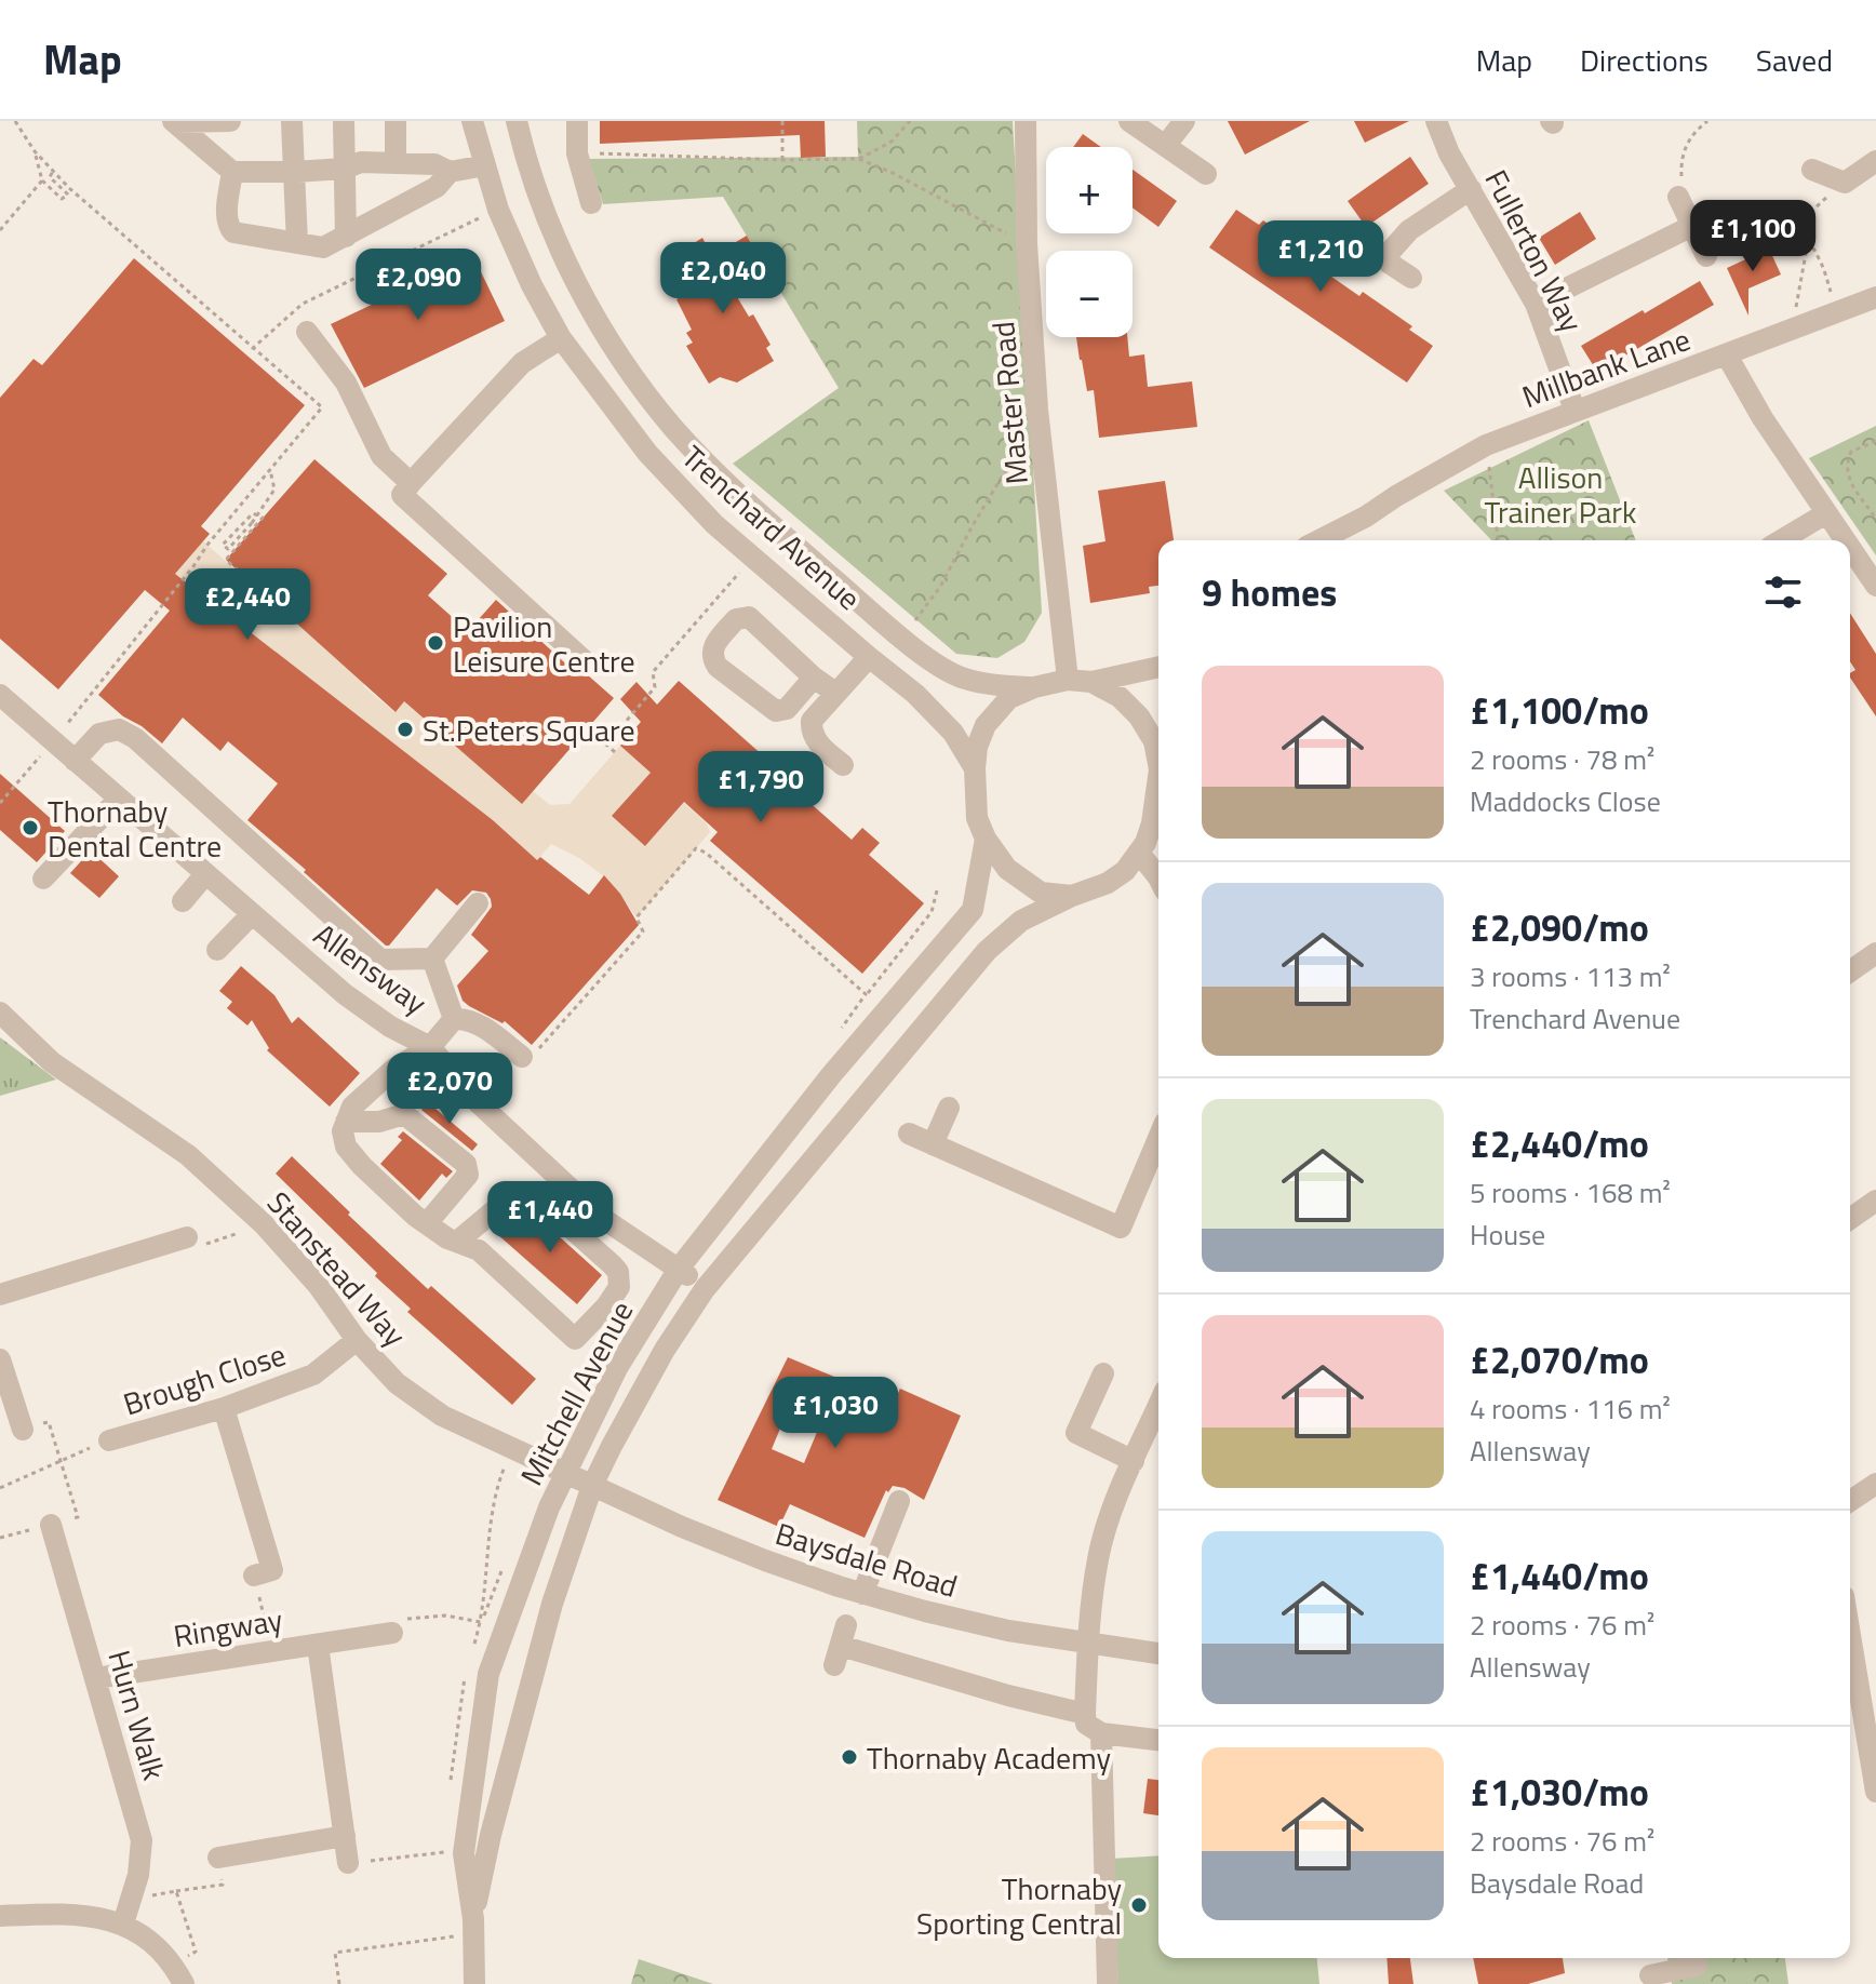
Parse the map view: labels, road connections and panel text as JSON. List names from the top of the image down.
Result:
{
  "streets": {
    "street": [
      "Fullerton Way",
      "Millbank Lane",
      "Master Road",
      "Trenchard Avenue",
      "Allensway",
      "Stanstead Way",
      "Brough Close",
      "Mitchell Avenue",
      "Baysdale Road",
      "Ringway",
      "Hurn Walk"
    ]
  },
  "crossings": [
    ["Fullerton Way", "Millbank Lane"],
    ["Master Road", "Mitchell Avenue"],
    ["Trenchard Avenue", "Mitchell Avenue"],
    ["Allensway", "Mitchell Avenue"],
    ["Stanstead Way", "Brough Close"],
    ["Stanstead Way", "Mitchell Avenue"],
    ["Stanstead Way", "Baysdale Road"],
    ["Mitchell Avenue", "Baysdale Road"],
    ["Ringway", "Hurn Walk"]
  ],
  "parks": ["Allison Trainer Park"],
  "places": [
    "Pavilion Leisure Centre",
    "St.Peters Square",
    "Thornaby Dental Centre",
    "Thornaby Academy",
    "Thornaby Sporting Central"
  ],
  "page": {
    "header": "Map",
    "nav": ["Map", "Directions", "Saved"],
    "map_buttons": ["+", "−"],
    "price": [
      "£1,100",
      "£1,210",
      "£2,040",
      "£2,090",
      "£2,440",
      "£1,790",
      "£2,070",
      "£1,440",
      "£1,030"
    ],
    "heading": "9 homes",
    "list": [
      {
        "name": "£1,100/mo",
        "note": "2 rooms · 78 m² · Maddocks Close"
      },
      {
        "name": "£2,090/mo",
        "note": "3 rooms · 113 m² · Trenchard Avenue"
      },
      {
        "name": "£2,440/mo",
        "note": "5 rooms · 168 m² · House"
      },
      {
        "name": "£2,070/mo",
        "note": "4 rooms · 116 m² · Allensway"
      },
      {
        "name": "£1,440/mo",
        "note": "2 rooms · 76 m² · Allensway"
      },
      {
        "name": "£1,030/mo",
        "note": "2 rooms · 76 m² · Baysdale Road"
      }
    ]
  }
}
